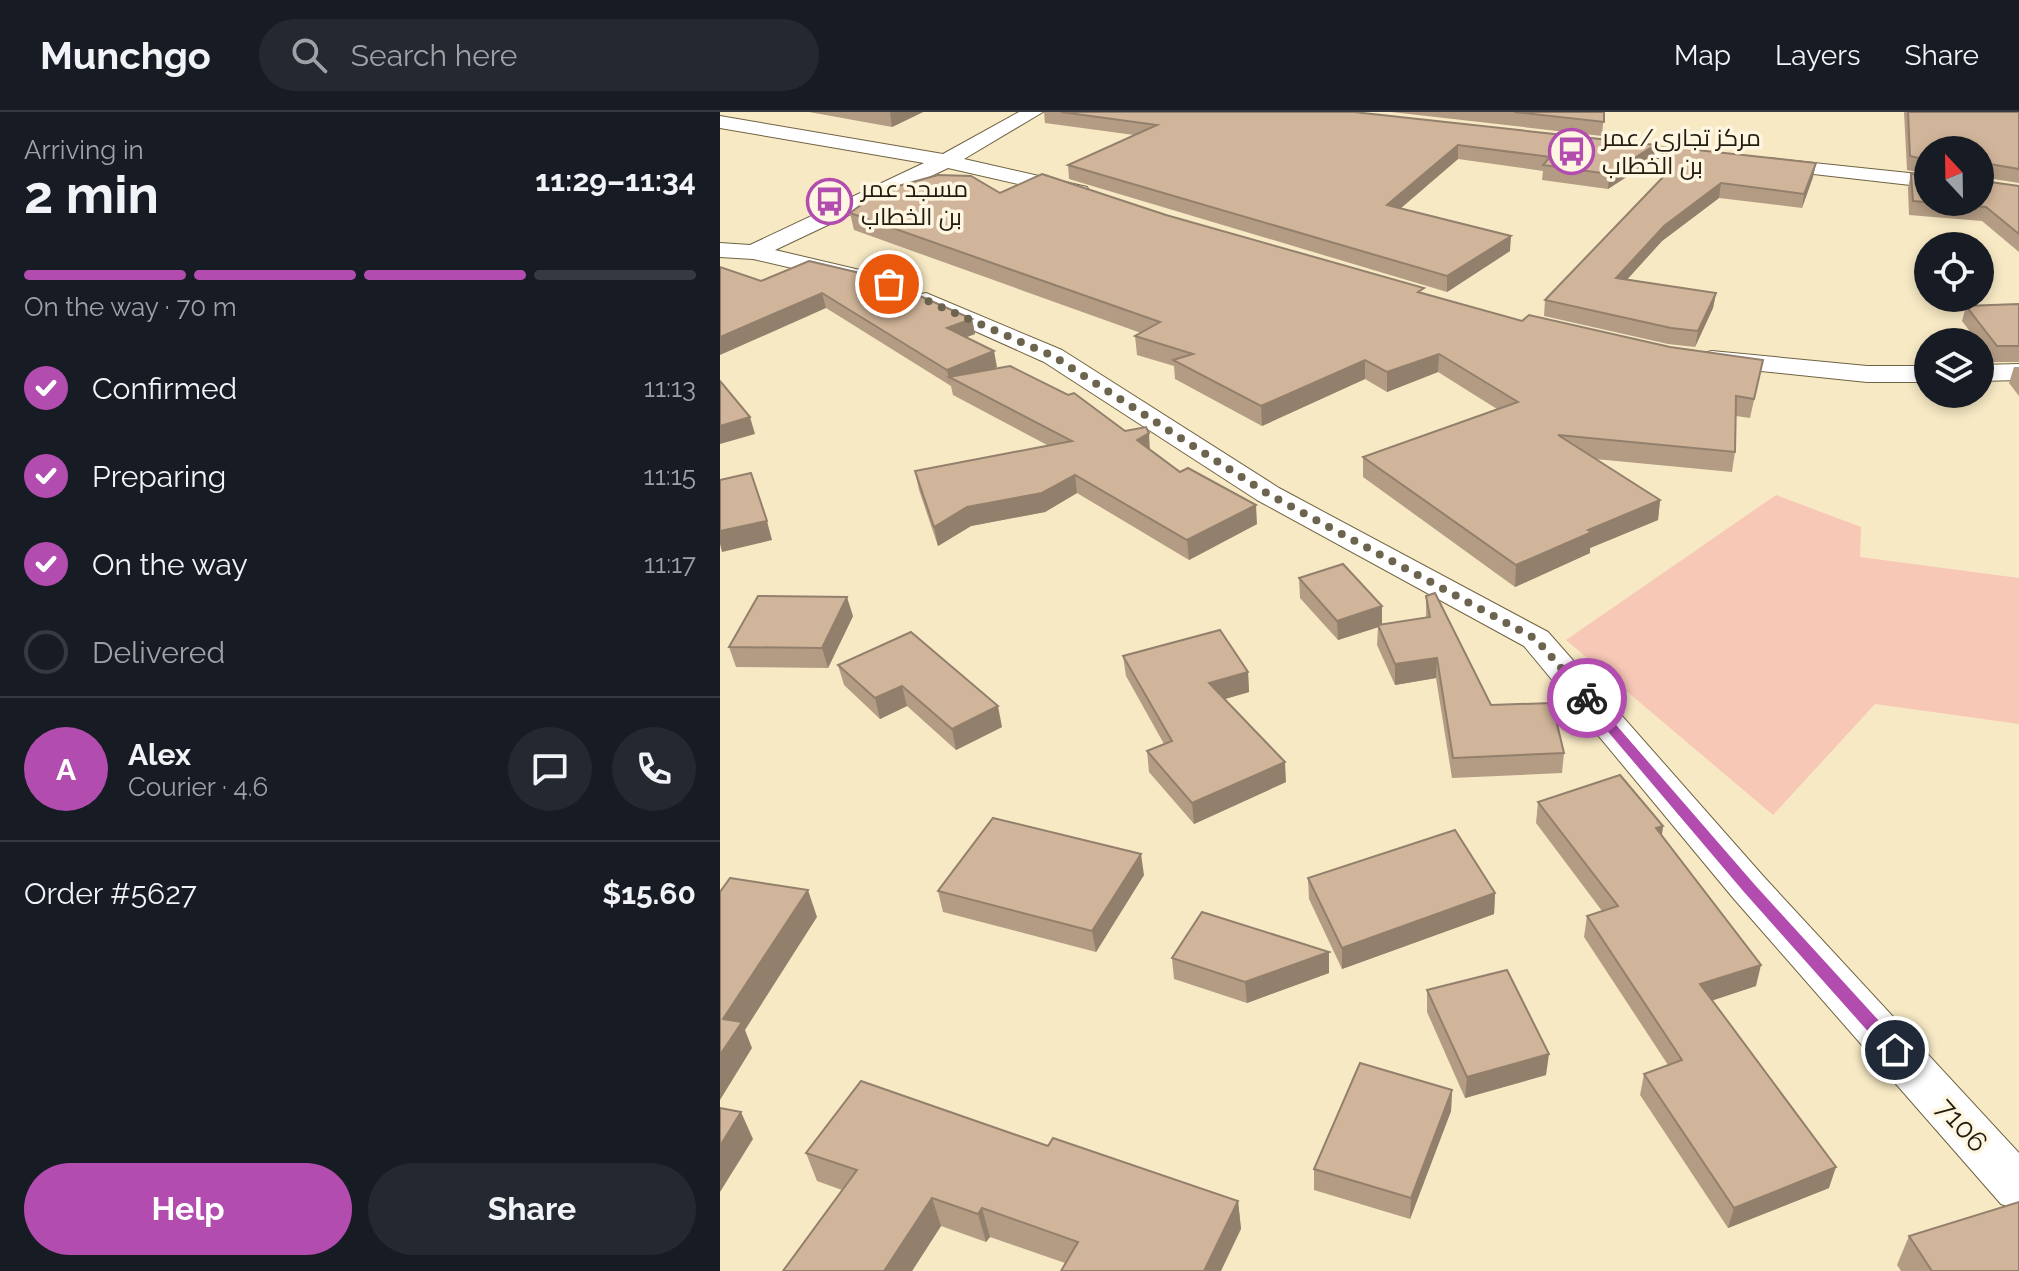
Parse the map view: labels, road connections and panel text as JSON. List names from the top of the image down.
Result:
{
  "streets": {
    "street": ["7106"]
  },
  "places": {
    "bus stop": ["مركز تجاري/عمر بن الخطاب", "مسجد عمر بن الخطاب"]
  },
  "north": "top",
  "page": {
    "header": "Munchgo",
    "search": "Search here",
    "nav": ["Map", "Layers", "Share"],
    "heading": ["2 min", "Arriving in", "11:29–11:34"],
    "panel": [
      "Alex",
      "Courier · 4.6",
      "Order #5627",
      "$15.60"
    ],
    "bar": "On the way · 70 m",
    "list": [
      ["Confirmed", "11:13"],
      ["Preparing", "11:15"],
      ["On the way", "11:17"],
      "Delivered"
    ],
    "round": "A",
    "buttons": ["Help", "Share"]
  }
}
